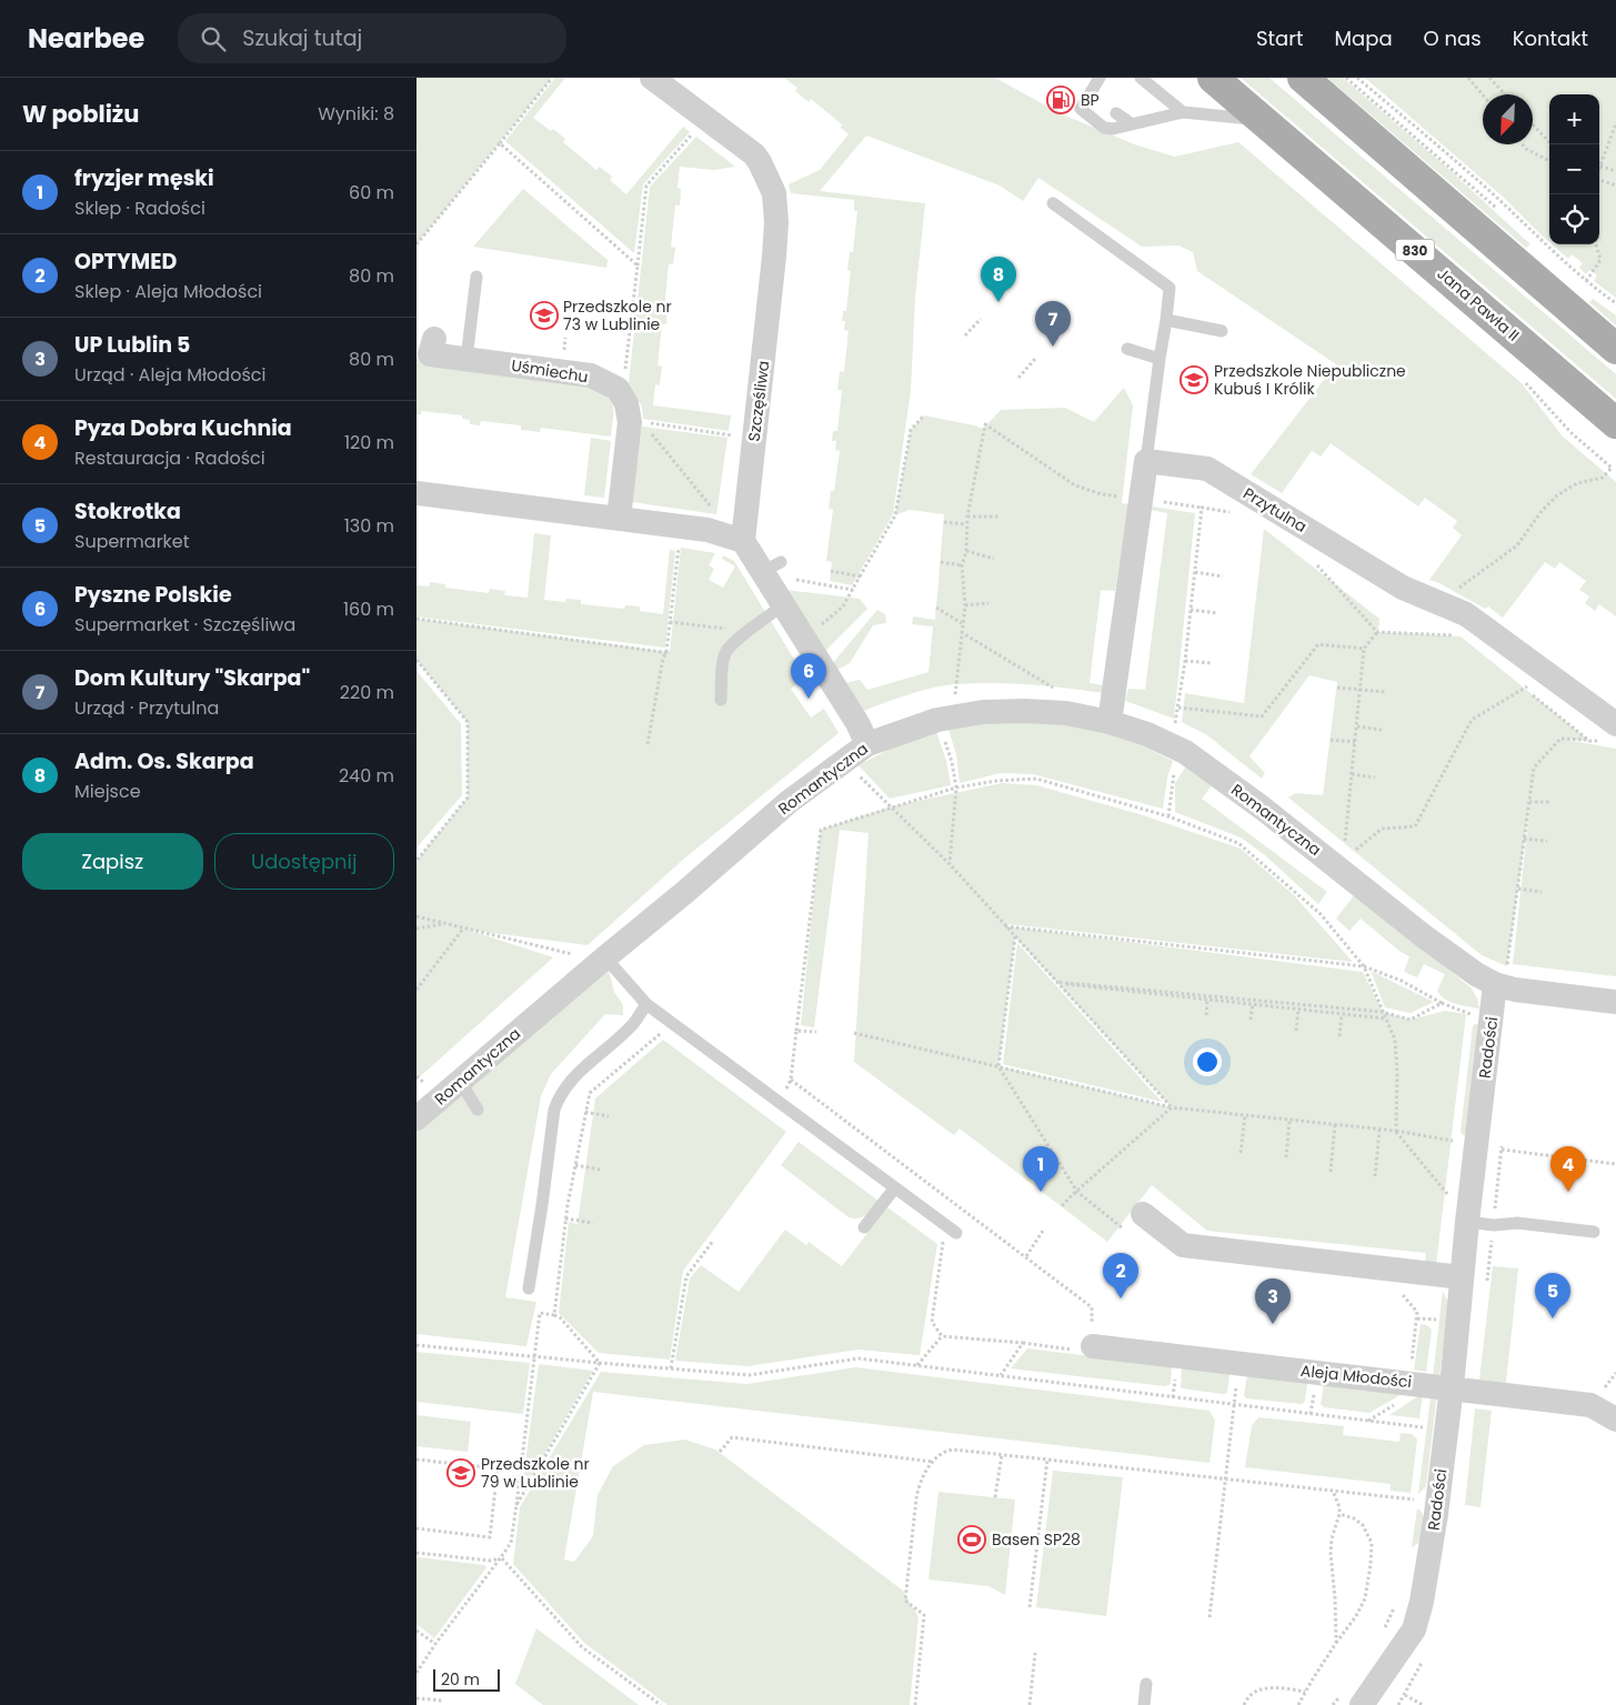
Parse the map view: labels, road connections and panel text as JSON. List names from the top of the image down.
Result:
{
  "streets": {
    "main road": ["830", "Jana Pawła II"],
    "street": [
      "Uśmiechu",
      "Szczęśliwa",
      "Przytulna",
      "Romantyczna",
      "Radości",
      "Aleja Młodości"
    ]
  },
  "crossings": [
    ["Romantyczna", "Radości"],
    ["Radości", "Aleja Młodości"]
  ],
  "places": {
    "fuel station": ["BP"],
    "school or university": ["Przedszkole nr 73 w Lublinie", "Przedszkole Niepubliczne Kubuś I Królik", "Przedszkole nr 79 w Lublinie"],
    "sports": ["Basen SP28"]
  },
  "scale_bar": "20 m",
  "north": "bottom left",
  "page": {
    "header": "Nearbee",
    "search": "Szukaj tutaj",
    "nav": [
      "Start",
      "Mapa",
      "O nas",
      "Kontakt"
    ],
    "heading": ["W pobliżu", "Wyniki: 8"],
    "map_buttons": ["+", "−"],
    "list": [
      {
        "mark": "1",
        "name": "fryzjer męski",
        "note": "Sklep · Radości",
        "value": "60 m"
      },
      {
        "mark": "2",
        "name": "OPTYMED",
        "note": "Sklep · Aleja Młodości",
        "value": "80 m"
      },
      {
        "mark": "3",
        "name": "UP Lublin 5",
        "note": "Urząd · Aleja Młodości",
        "value": "80 m"
      },
      {
        "mark": "4",
        "name": "Pyza Dobra Kuchnia",
        "note": "Restauracja · Radości",
        "value": "120 m"
      },
      {
        "mark": "5",
        "name": "Stokrotka",
        "note": "Supermarket",
        "value": "130 m"
      },
      {
        "mark": "6",
        "name": "Pyszne Polskie",
        "note": "Supermarket · Szczęśliwa",
        "value": "160 m"
      },
      {
        "mark": "7",
        "name": "Dom Kultury \"Skarpa\"",
        "note": "Urząd · Przytulna",
        "value": "220 m"
      },
      {
        "mark": "8",
        "name": "Adm. Os. Skarpa",
        "note": "Miejsce",
        "value": "240 m"
      }
    ],
    "pins": [
      "8",
      "7",
      "6",
      "1",
      "4",
      "2",
      "5",
      "3"
    ],
    "buttons": ["Zapisz", "Udostępnij"],
    "scale": "20 m"
  }
}
